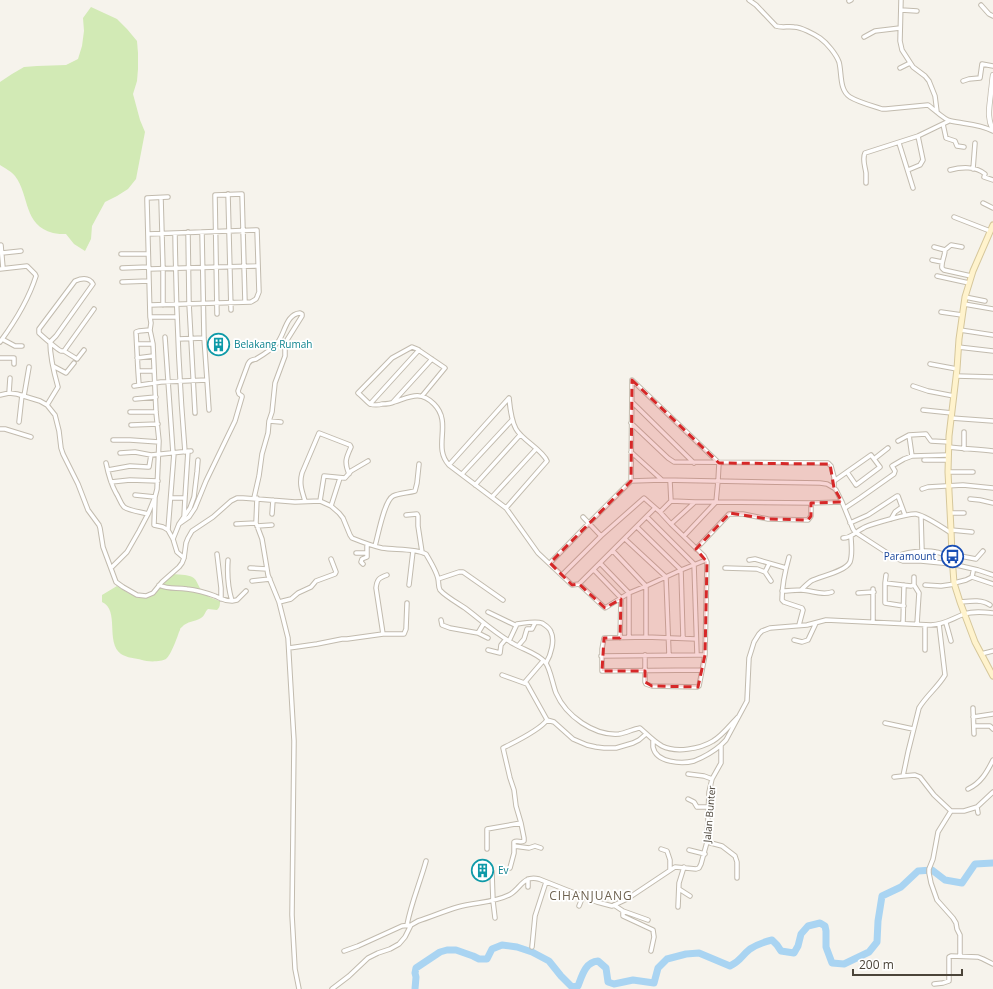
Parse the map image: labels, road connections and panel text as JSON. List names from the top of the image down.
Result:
{
  "streets": {
    "street": ["Jalan Bunter"]
  },
  "districts": ["CIHANJUANG"],
  "places": {
    "building": ["Belakang Rumah", "Ev"],
    "bus stop": ["Paramount"]
  },
  "scale_bar": "200 m"
}
